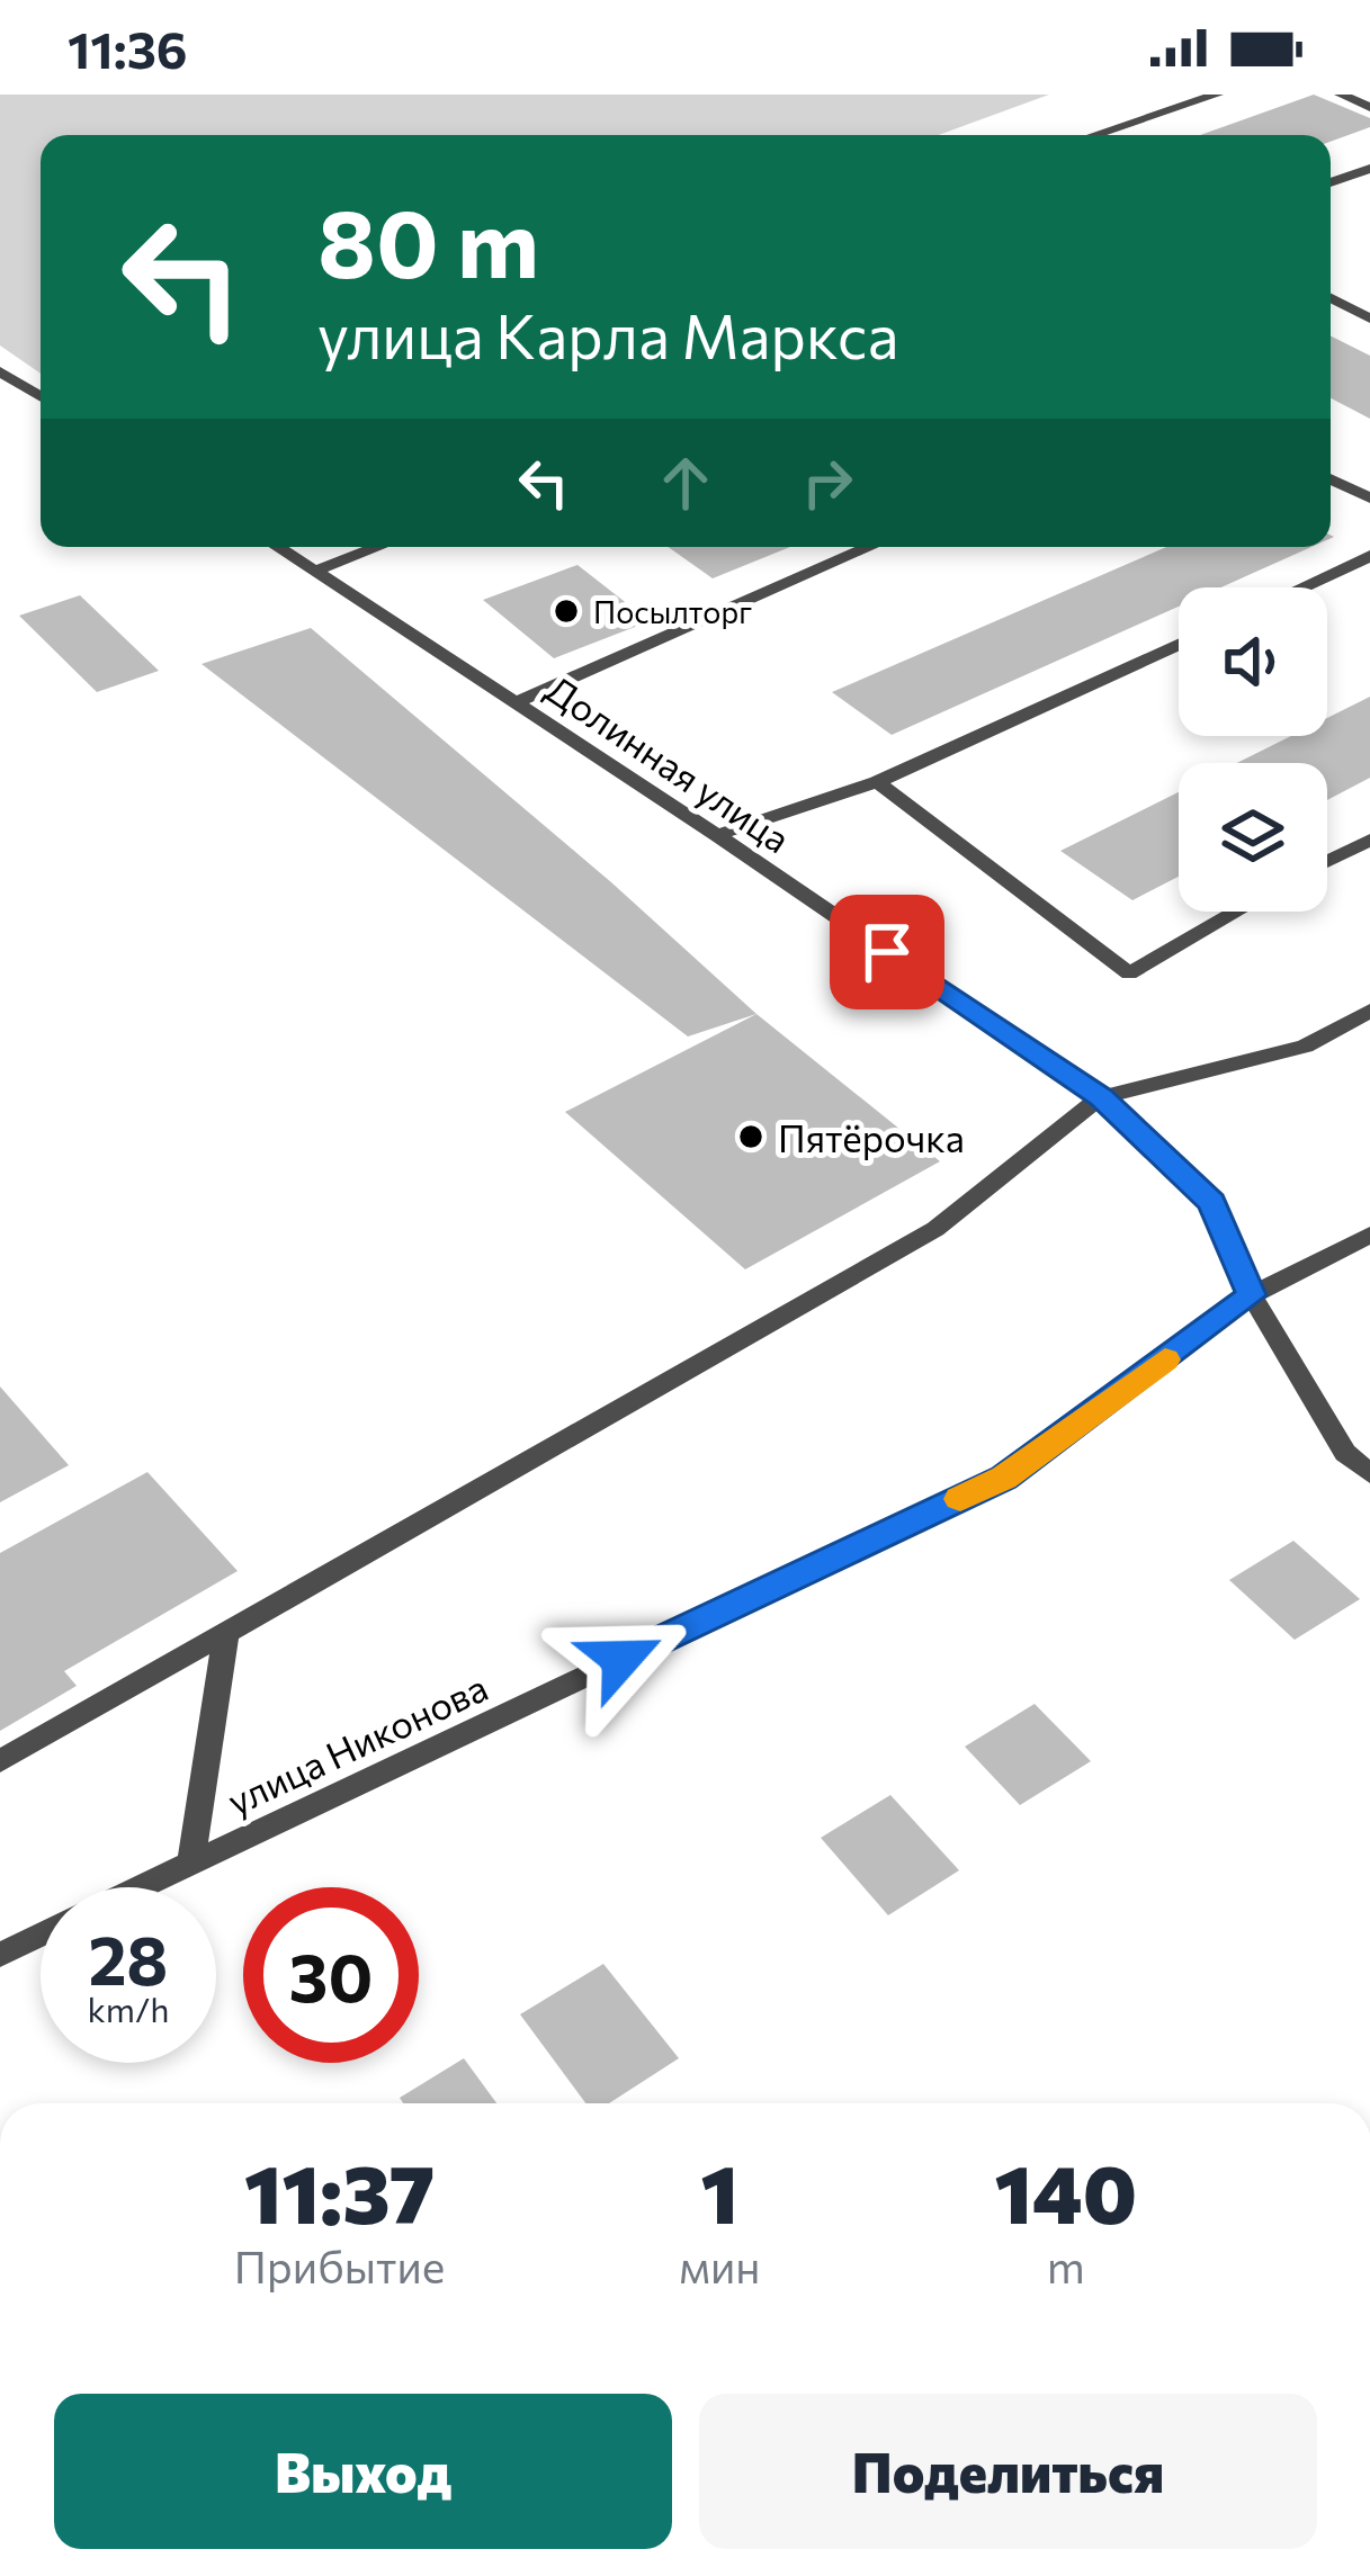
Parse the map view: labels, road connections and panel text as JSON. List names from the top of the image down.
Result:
{
  "streets": {
    "street": ["Долинная улица", "улица Никонова"]
  },
  "crossings": [
    ["Долинная улица", "улица Никонова"]
  ],
  "places": ["Посылторг", "Пятёрочка"],
  "page": {
    "status": "11:36",
    "turn": ["80 m", "улица Карла Маркса"],
    "speed": "28 km/h",
    "limit": "30",
    "eta": [
      "11:37",
      "Прибытие",
      "1",
      "мин",
      "140",
      "m"
    ],
    "buttons": ["Выход", "Поделиться"]
  }
}
